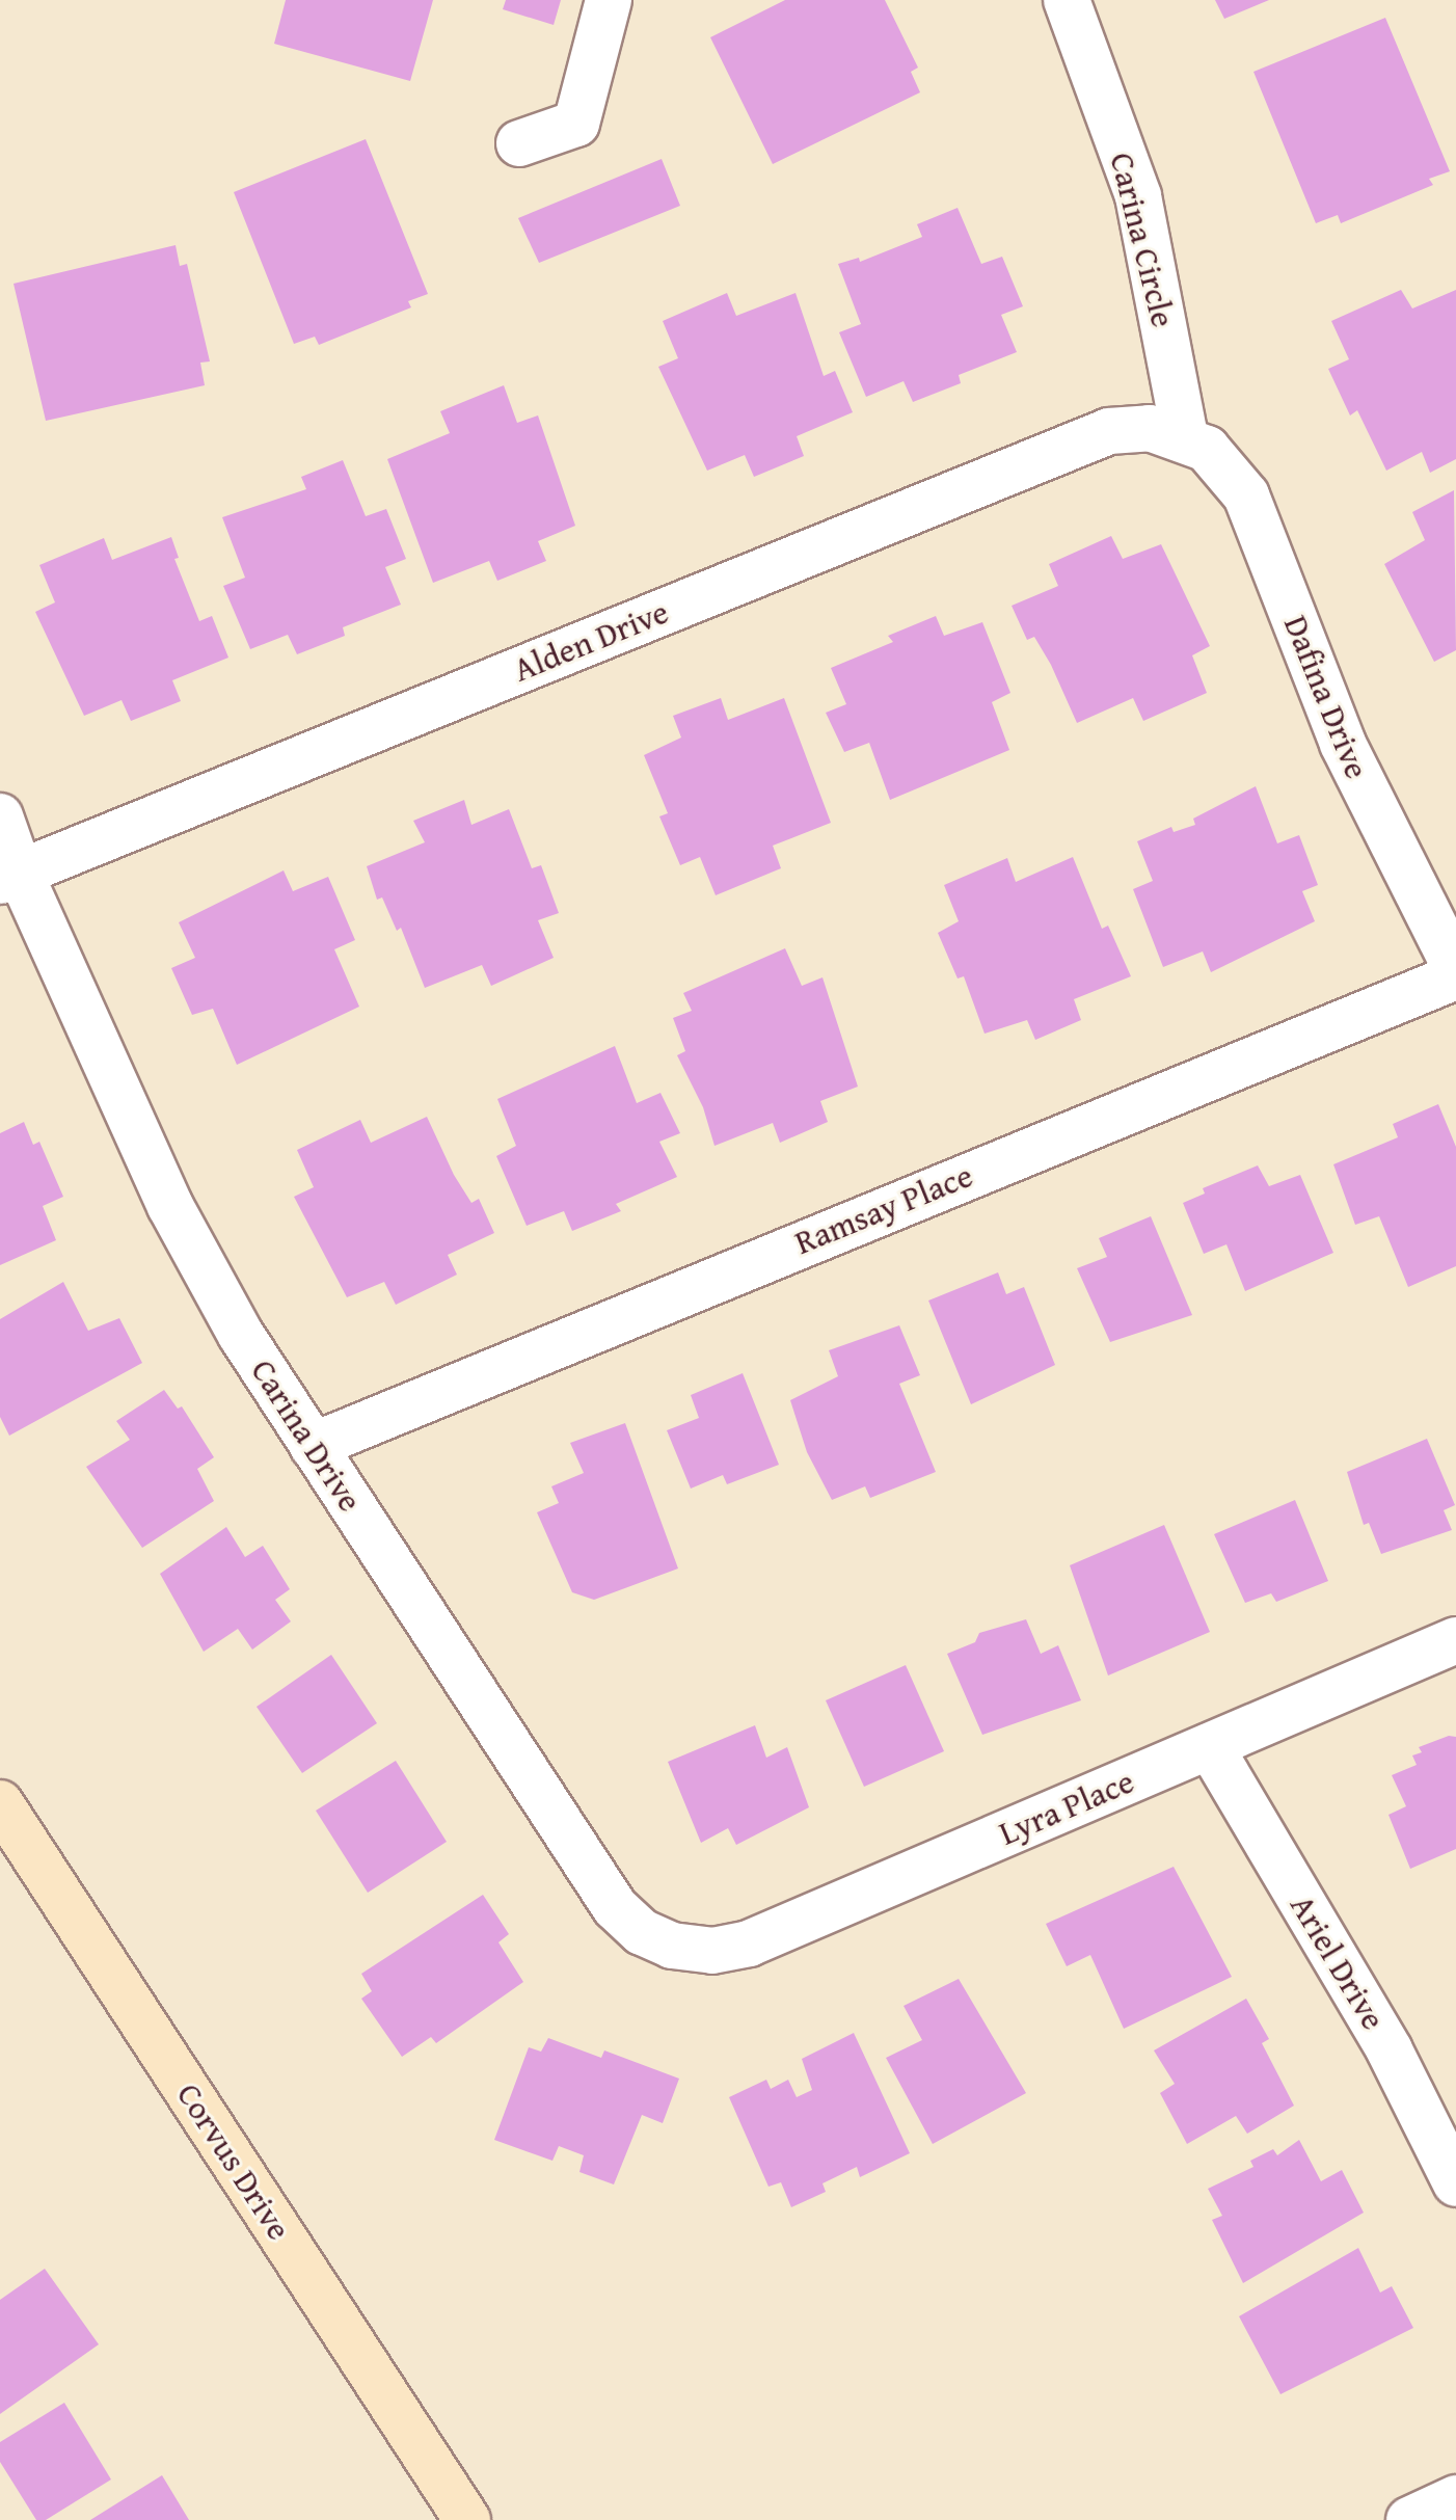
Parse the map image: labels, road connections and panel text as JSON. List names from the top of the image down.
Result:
{
  "streets": {
    "street": [
      "Carina Circle",
      "Alden Drive",
      "Dafina Drive",
      "Ramsay Place",
      "Carina Drive",
      "Lyra Place",
      "Ariel Drive",
      "Corvus Drive"
    ]
  },
  "crossings": [
    ["Carina Circle", "Alden Drive"],
    ["Carina Circle", "Dafina Drive"],
    ["Alden Drive", "Dafina Drive"],
    ["Alden Drive", "Carina Drive"],
    ["Ramsay Place", "Carina Drive"],
    ["Carina Drive", "Lyra Place"],
    ["Lyra Place", "Ariel Drive"]
  ]
}
